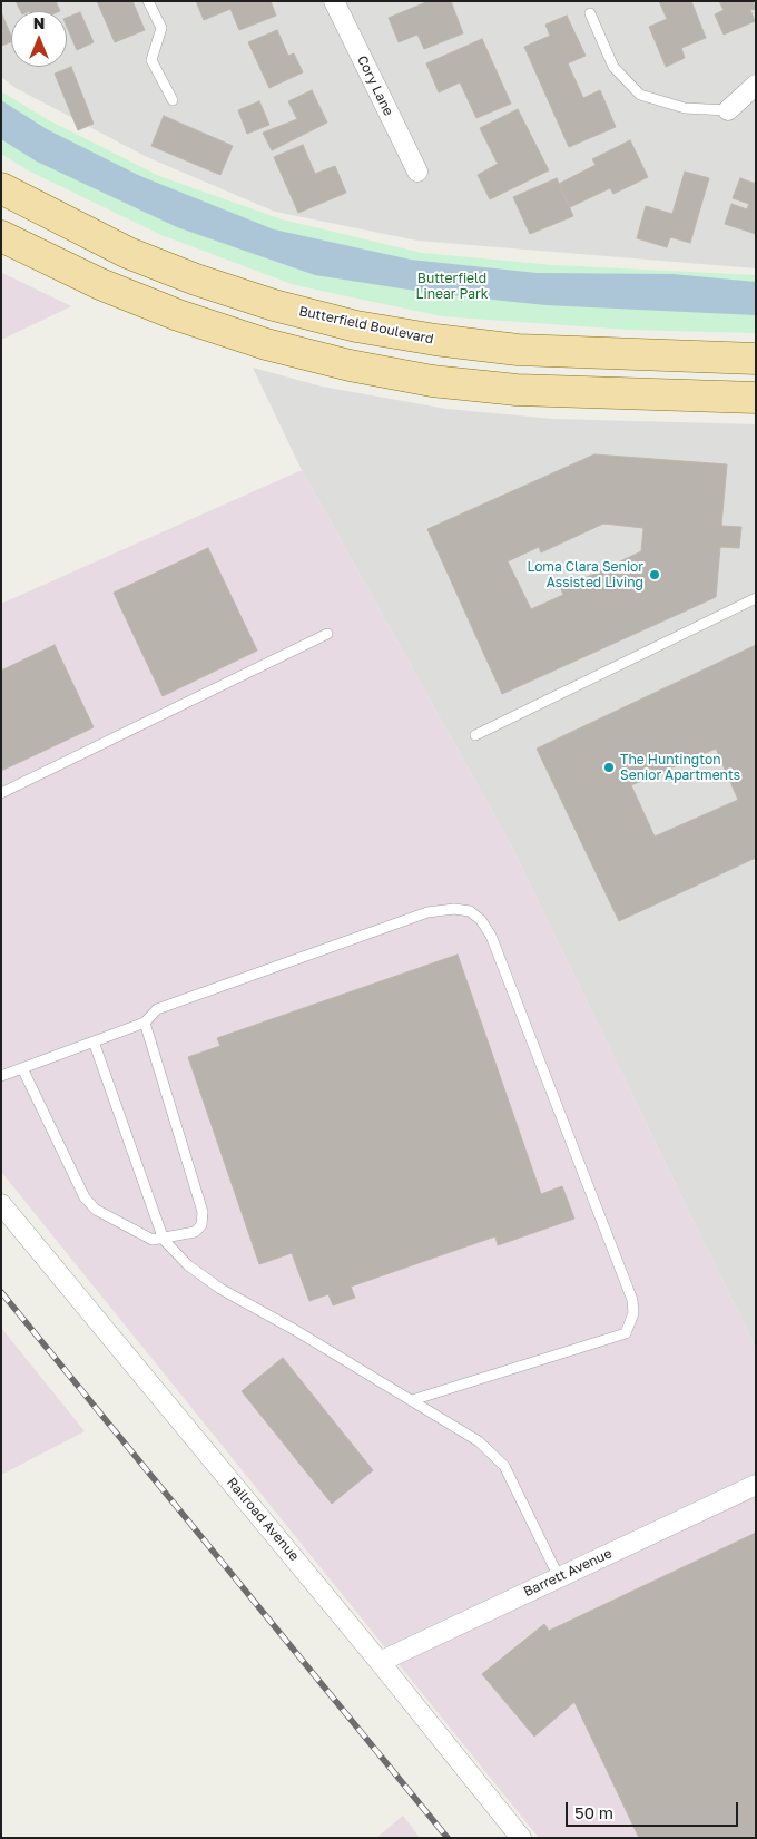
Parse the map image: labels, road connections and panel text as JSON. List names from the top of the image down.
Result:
{
  "streets": {
    "main road": ["Butterfield Boulevard"],
    "street": ["Cory Lane", "Railroad Avenue", "Barrett Avenue"]
  },
  "crossings": [
    ["Railroad Avenue", "Barrett Avenue"]
  ],
  "parks": ["Butterfield Linear Park"],
  "places": ["Loma Clara Senior Assisted Living", "The Huntington Senior Apartments"],
  "scale_bar": "50 m",
  "north": "top"
}
